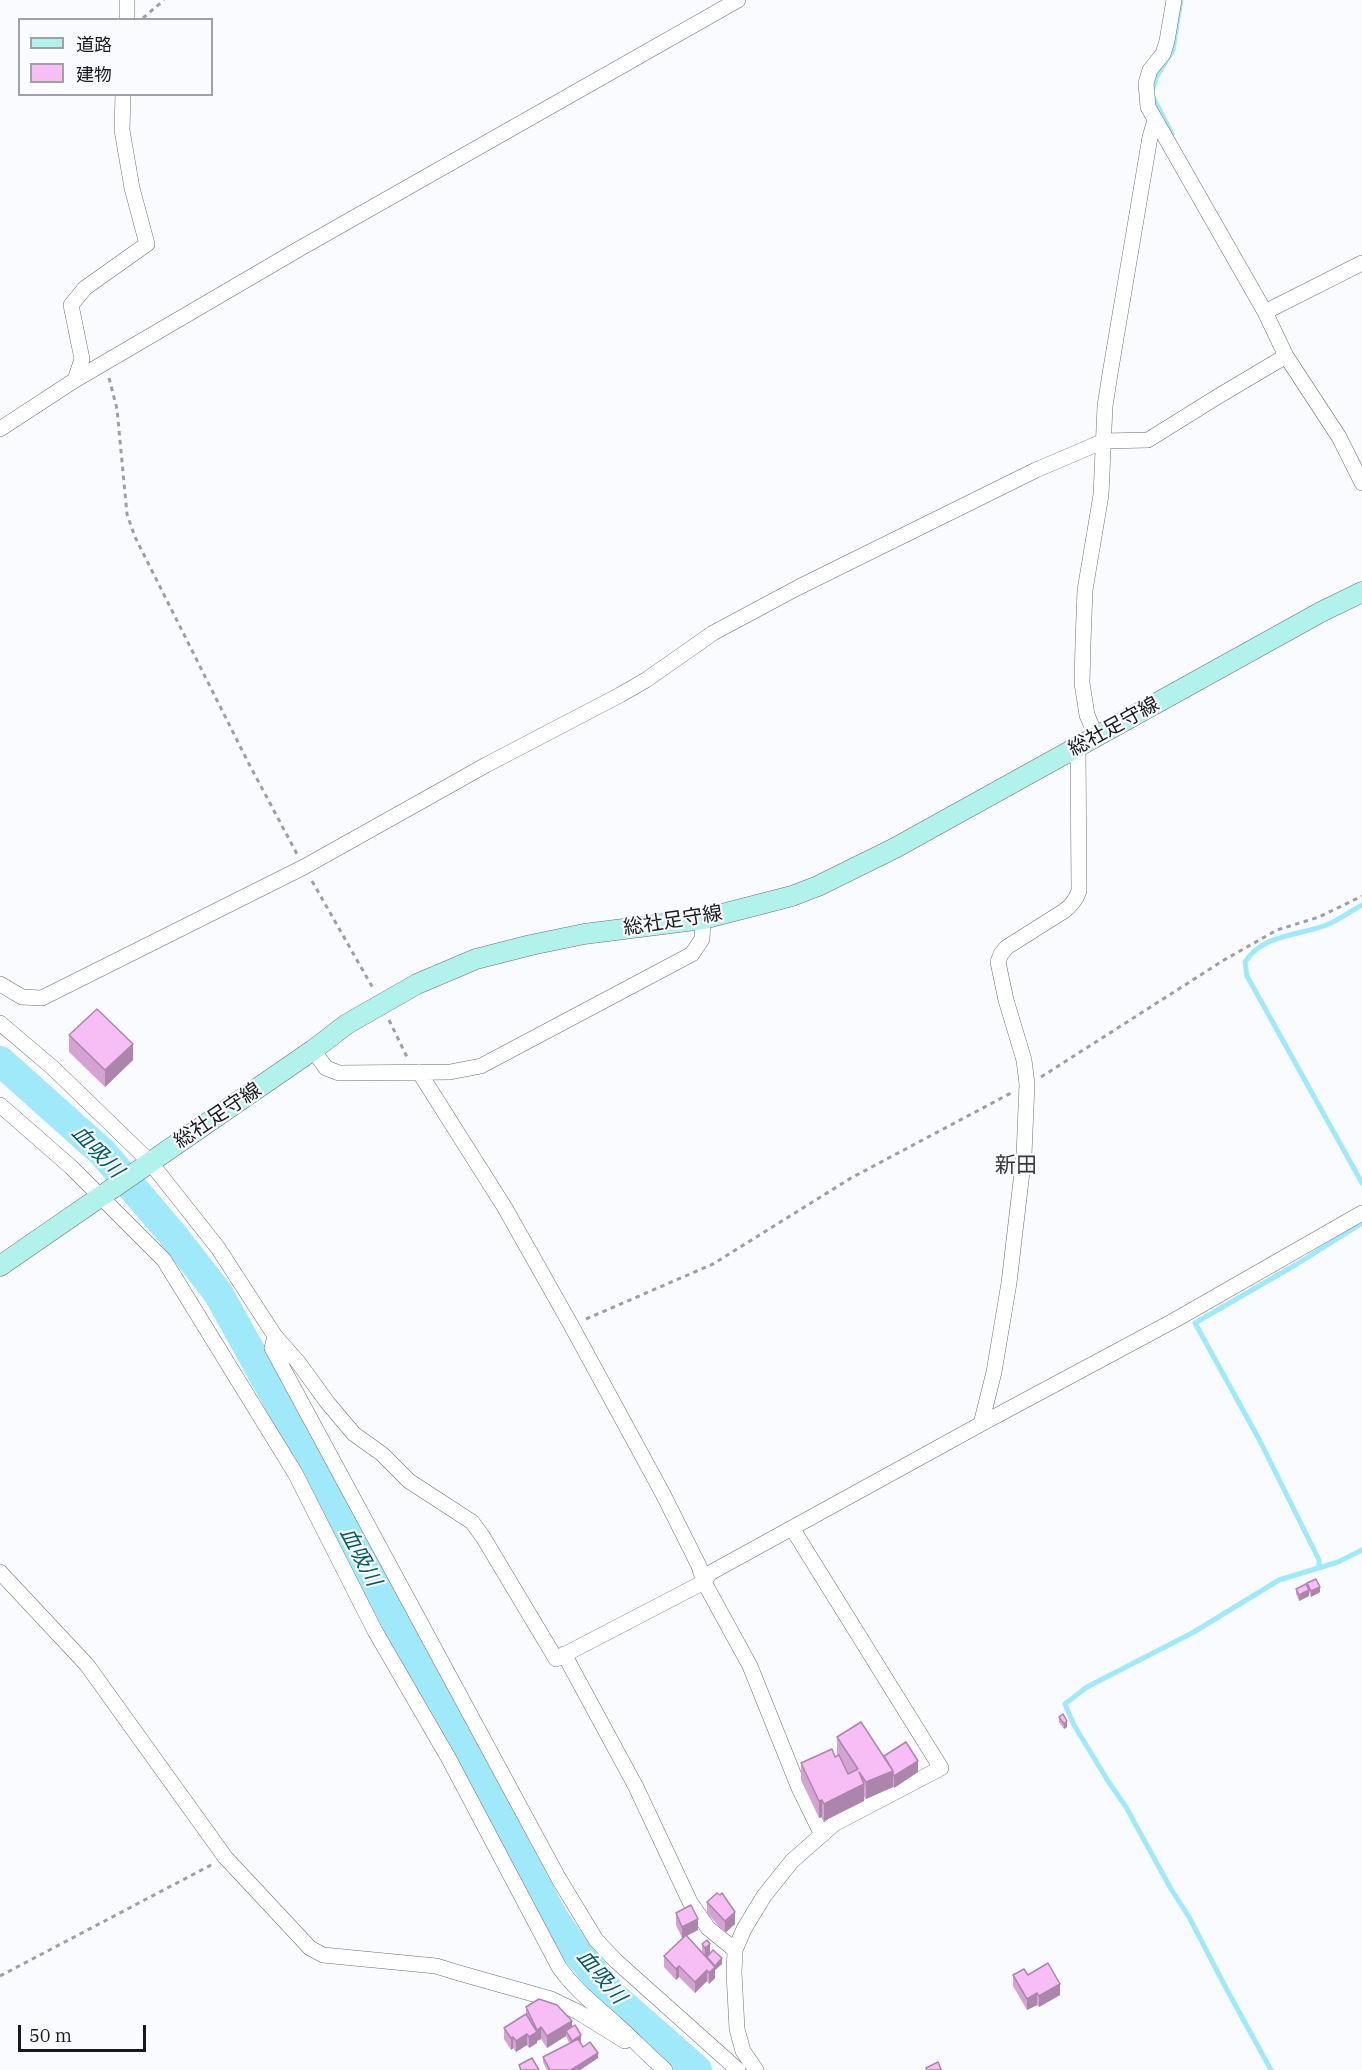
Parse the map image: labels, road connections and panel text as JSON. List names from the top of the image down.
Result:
{
  "streets": {
    "main road": ["総社足守線"]
  },
  "districts": ["新田"],
  "water": ["血吸川"],
  "legend": ["道路", "建物"],
  "scale_bar": "50 m"
}
